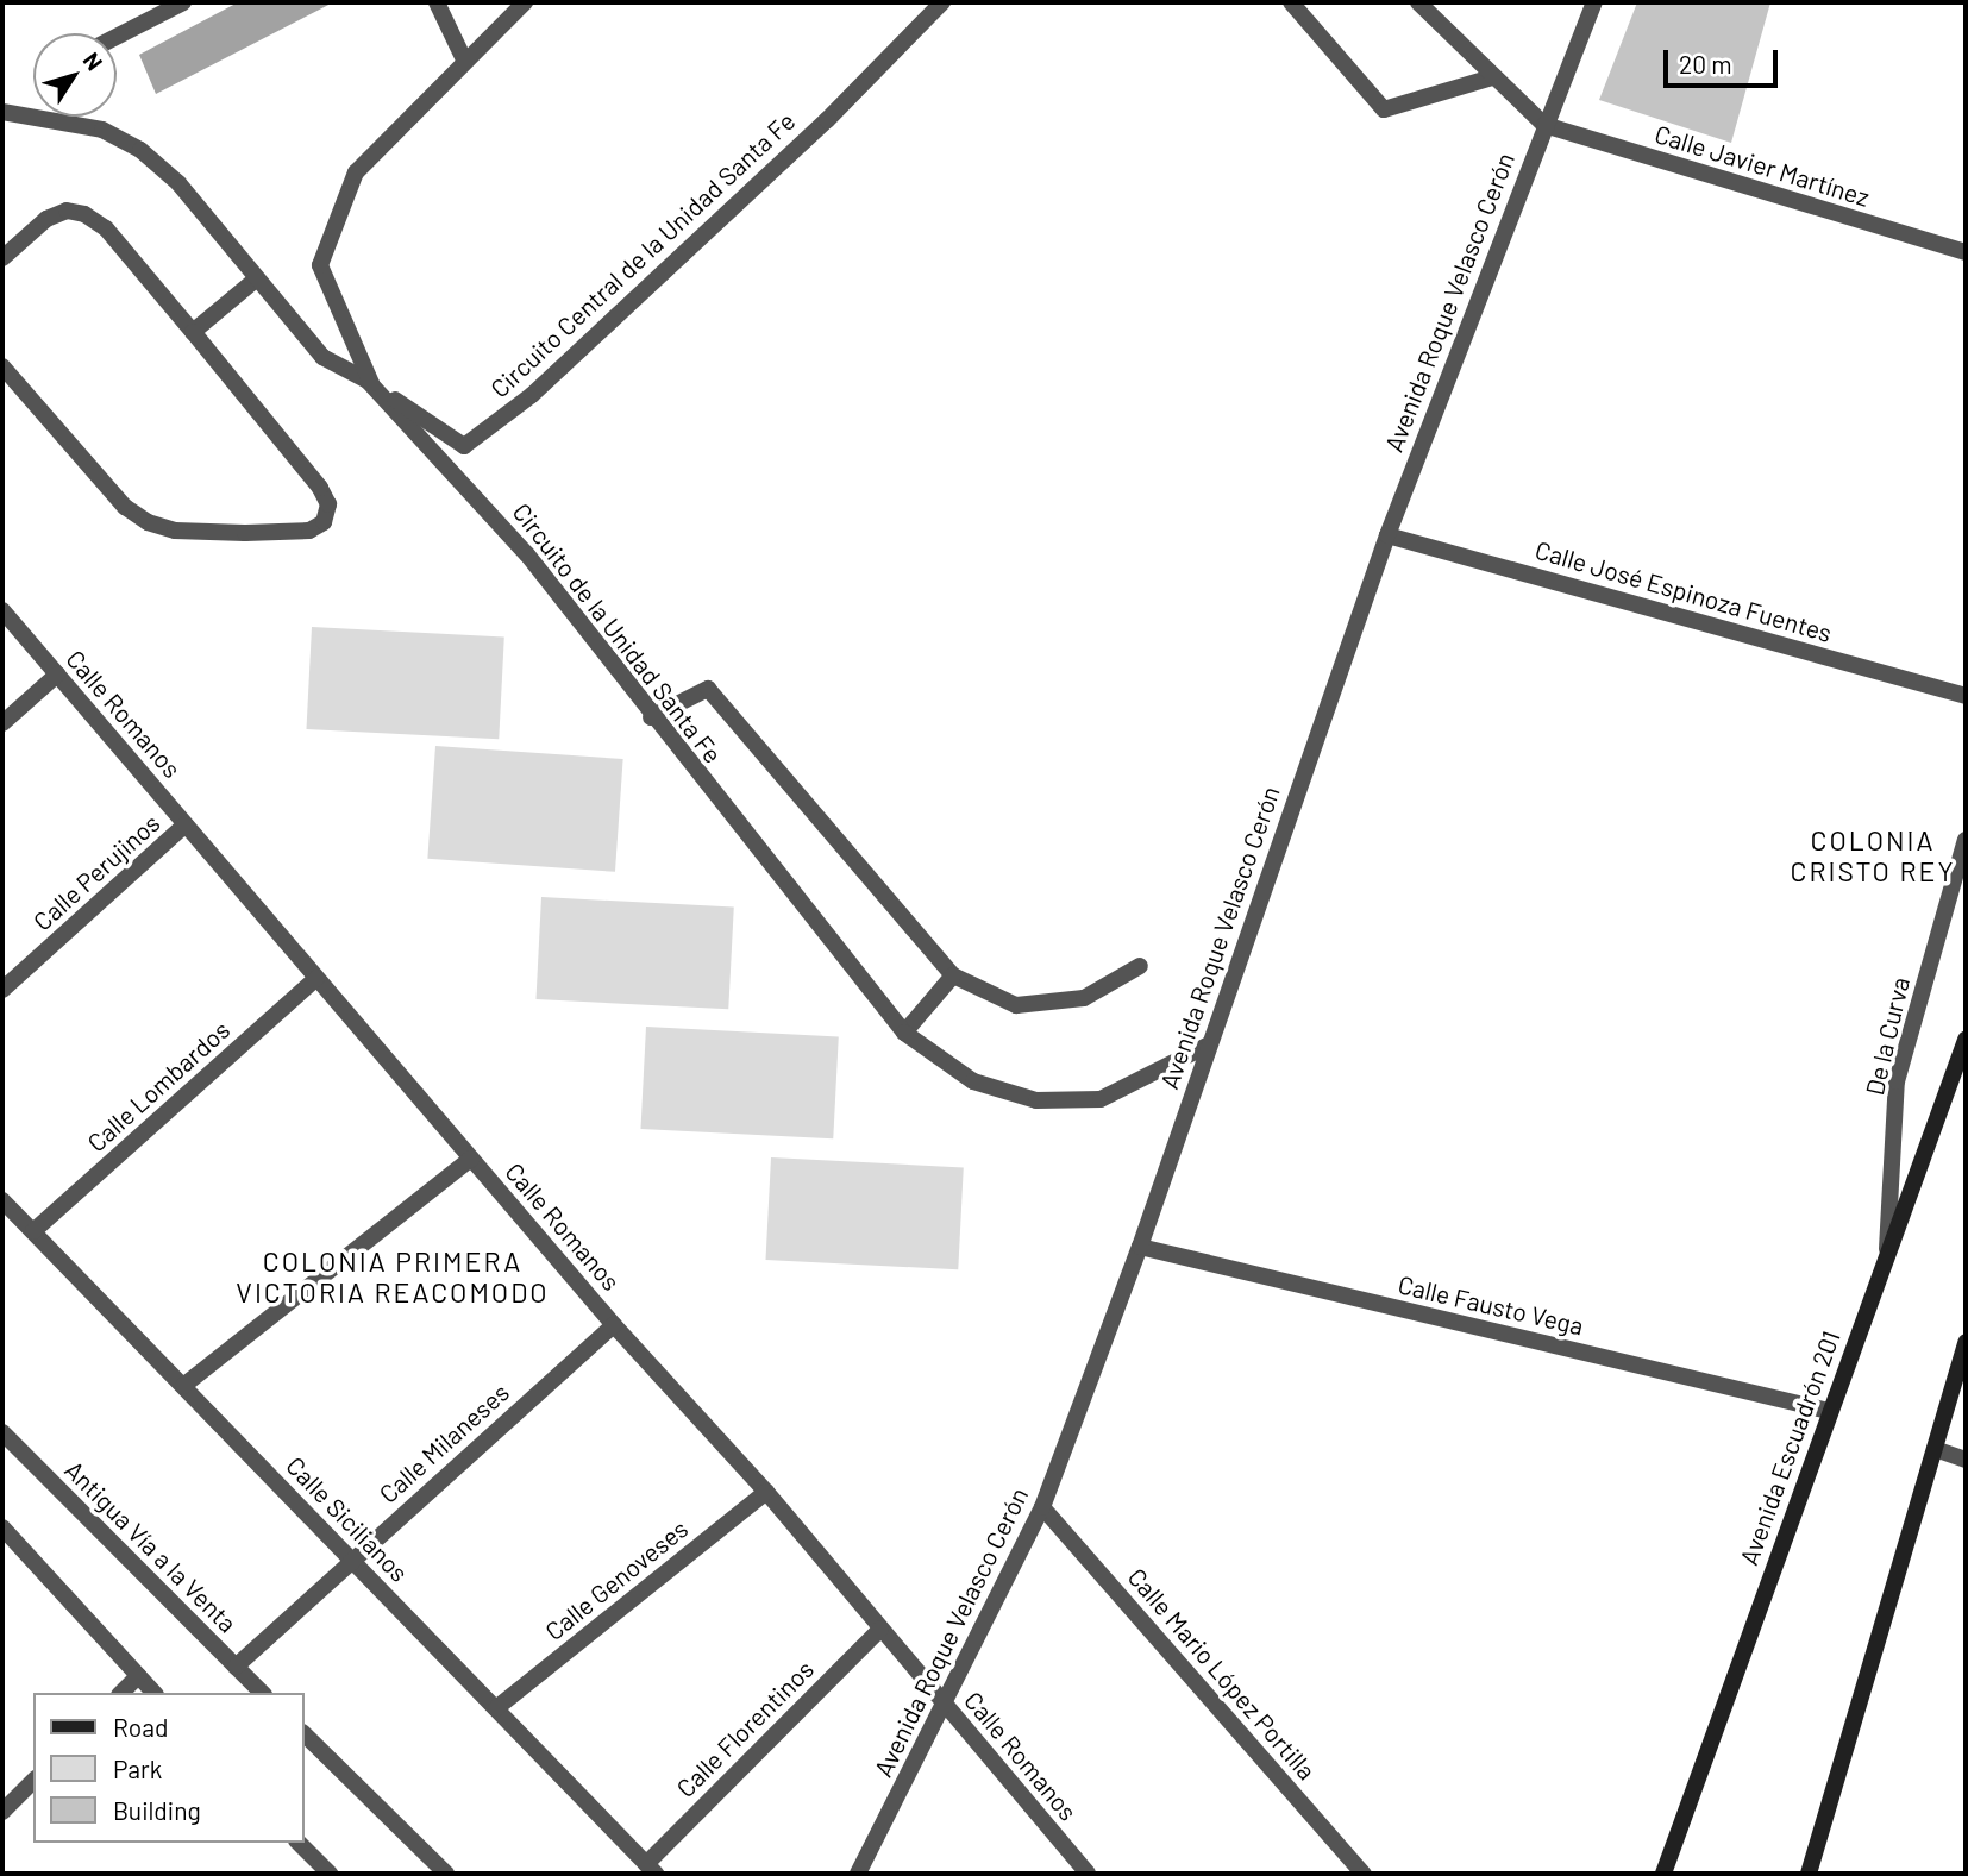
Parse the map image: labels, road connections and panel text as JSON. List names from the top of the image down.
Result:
{
  "streets": {
    "main road": ["Avenida Escuadrón 201"],
    "street": [
      "Calle Javier Martínez",
      "Circuito Central de la Unidad Santa Fe",
      "Avenida Roque Velasco Cerón",
      "Calle José Espinoza Fuentes",
      "Circuito de la Unidad Santa Fe",
      "Calle Romanos",
      "Calle Perujinos",
      "De la Curva",
      "Calle Lombardos",
      "Calle Fausto Vega",
      "Calle Milaneses",
      "Calle Sicilianos",
      "Antigua Vía a la Venta",
      "Calle Genoveses",
      "Calle Mario López Portilla",
      "Calle Florentinos"
    ]
  },
  "crossings": [
    ["Calle Javier Martínez", "Avenida Roque Velasco Cerón"],
    ["Circuito Central de la Unidad Santa Fe", "Circuito de la Unidad Santa Fe"],
    ["Avenida Roque Velasco Cerón", "Calle José Espinoza Fuentes"],
    ["Avenida Roque Velasco Cerón", "Circuito de la Unidad Santa Fe"],
    ["Avenida Roque Velasco Cerón", "Calle Romanos"],
    ["Avenida Roque Velasco Cerón", "Calle Fausto Vega"],
    ["Avenida Roque Velasco Cerón", "Calle Mario López Portilla"],
    ["Calle Romanos", "Calle Perujinos"],
    ["Calle Romanos", "Calle Lombardos"],
    ["Calle Romanos", "Calle Milaneses"],
    ["Calle Romanos", "Calle Genoveses"],
    ["Calle Romanos", "Calle Florentinos"],
    ["De la Curva", "Avenida Escuadrón 201"],
    ["Calle Lombardos", "Calle Sicilianos"],
    ["Calle Fausto Vega", "Avenida Escuadrón 201"],
    ["Calle Milaneses", "Calle Sicilianos"],
    ["Calle Milaneses", "Antigua Vía a la Venta"],
    ["Calle Sicilianos", "Calle Genoveses"],
    ["Calle Sicilianos", "Calle Florentinos"]
  ],
  "districts": ["COLONIA CRISTO REY", "COLONIA PRIMERA VICTORIA REACOMODO"],
  "legend": ["Road", "Park", "Building"],
  "scale_bar": "20 m",
  "north": "top right"
}
